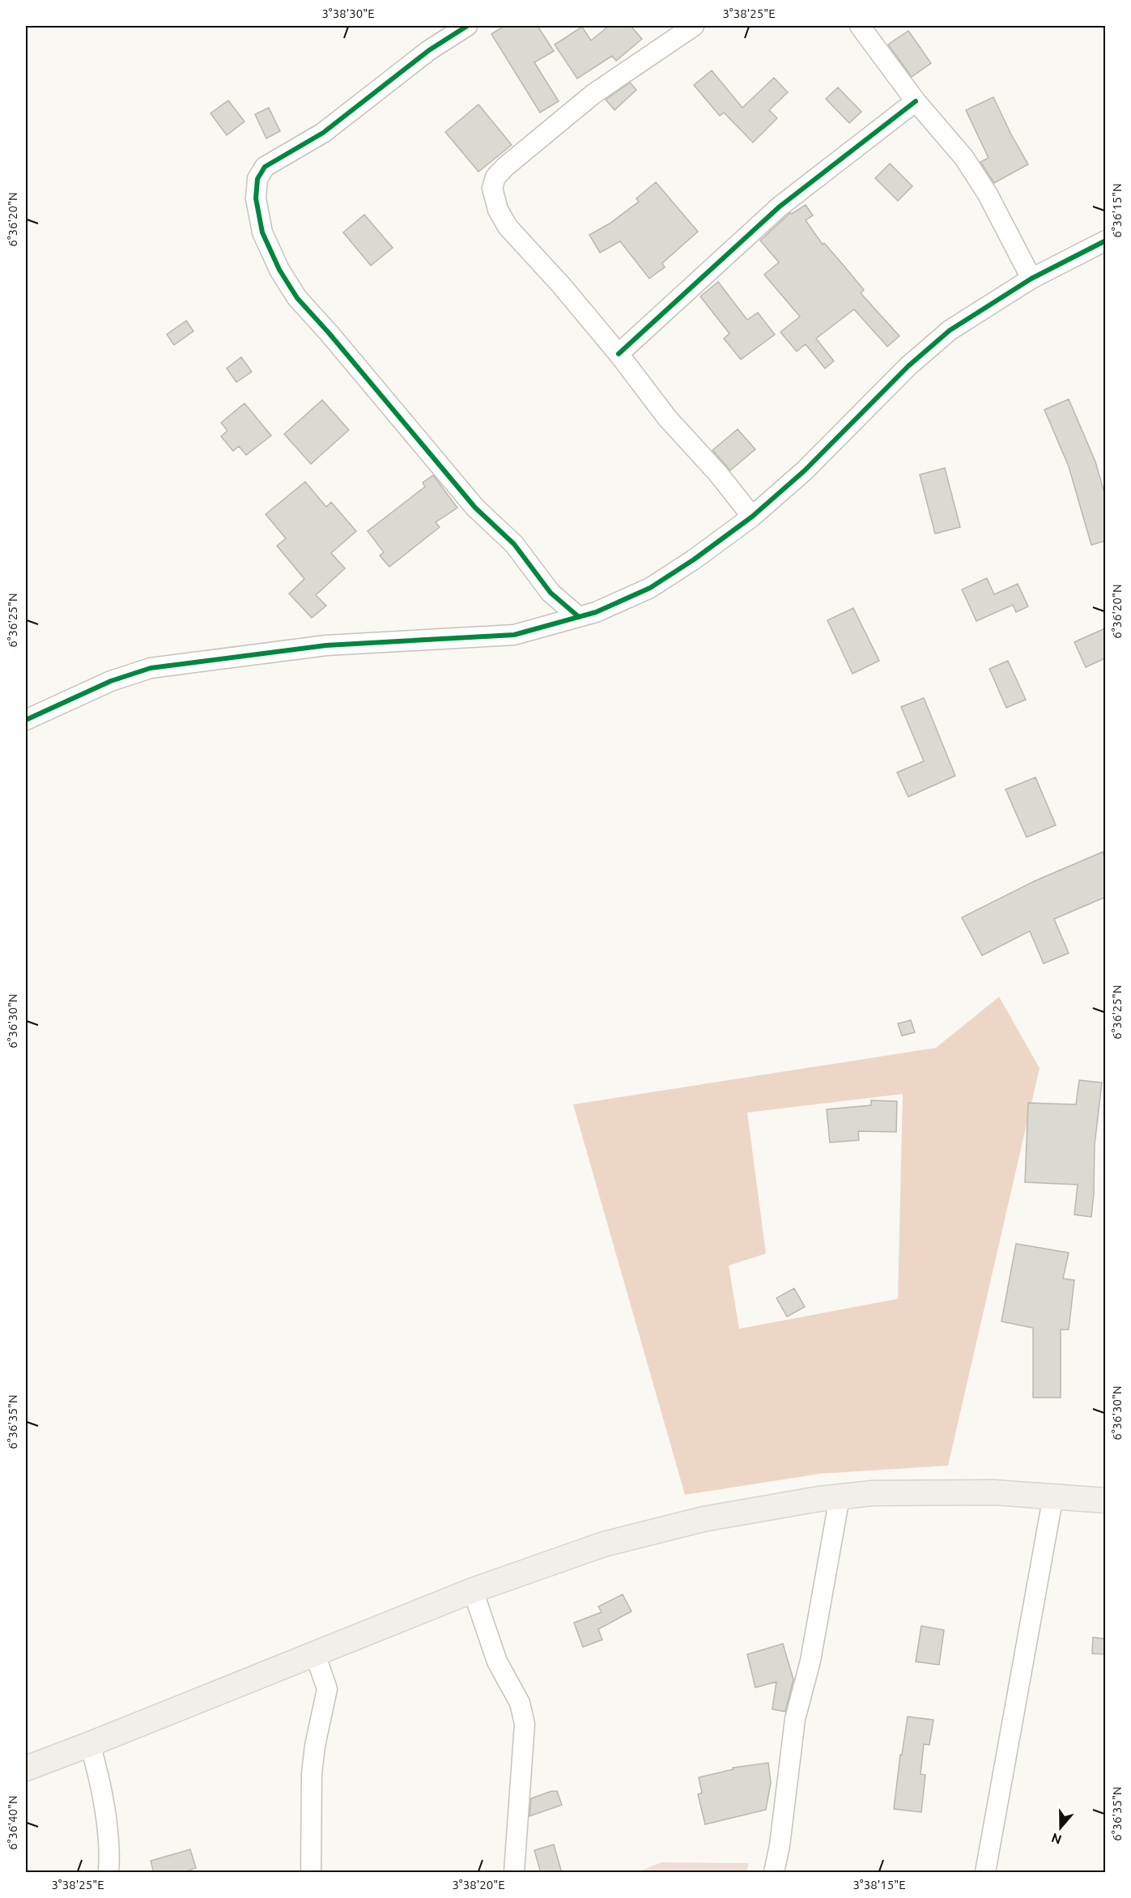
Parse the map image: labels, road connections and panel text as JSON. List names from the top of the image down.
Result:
{
  "north": "bottom",
  "coordinates": [
    "3°38'30\"E",
    "3°38'25\"E",
    "6°36'15\"N",
    "6°36'20\"N",
    "6°36'25\"N",
    "6°36'30\"N",
    "6°36'35\"N",
    "6°36'40\"N",
    "3°38'20\"E",
    "3°38'15\"E"
  ]
}
